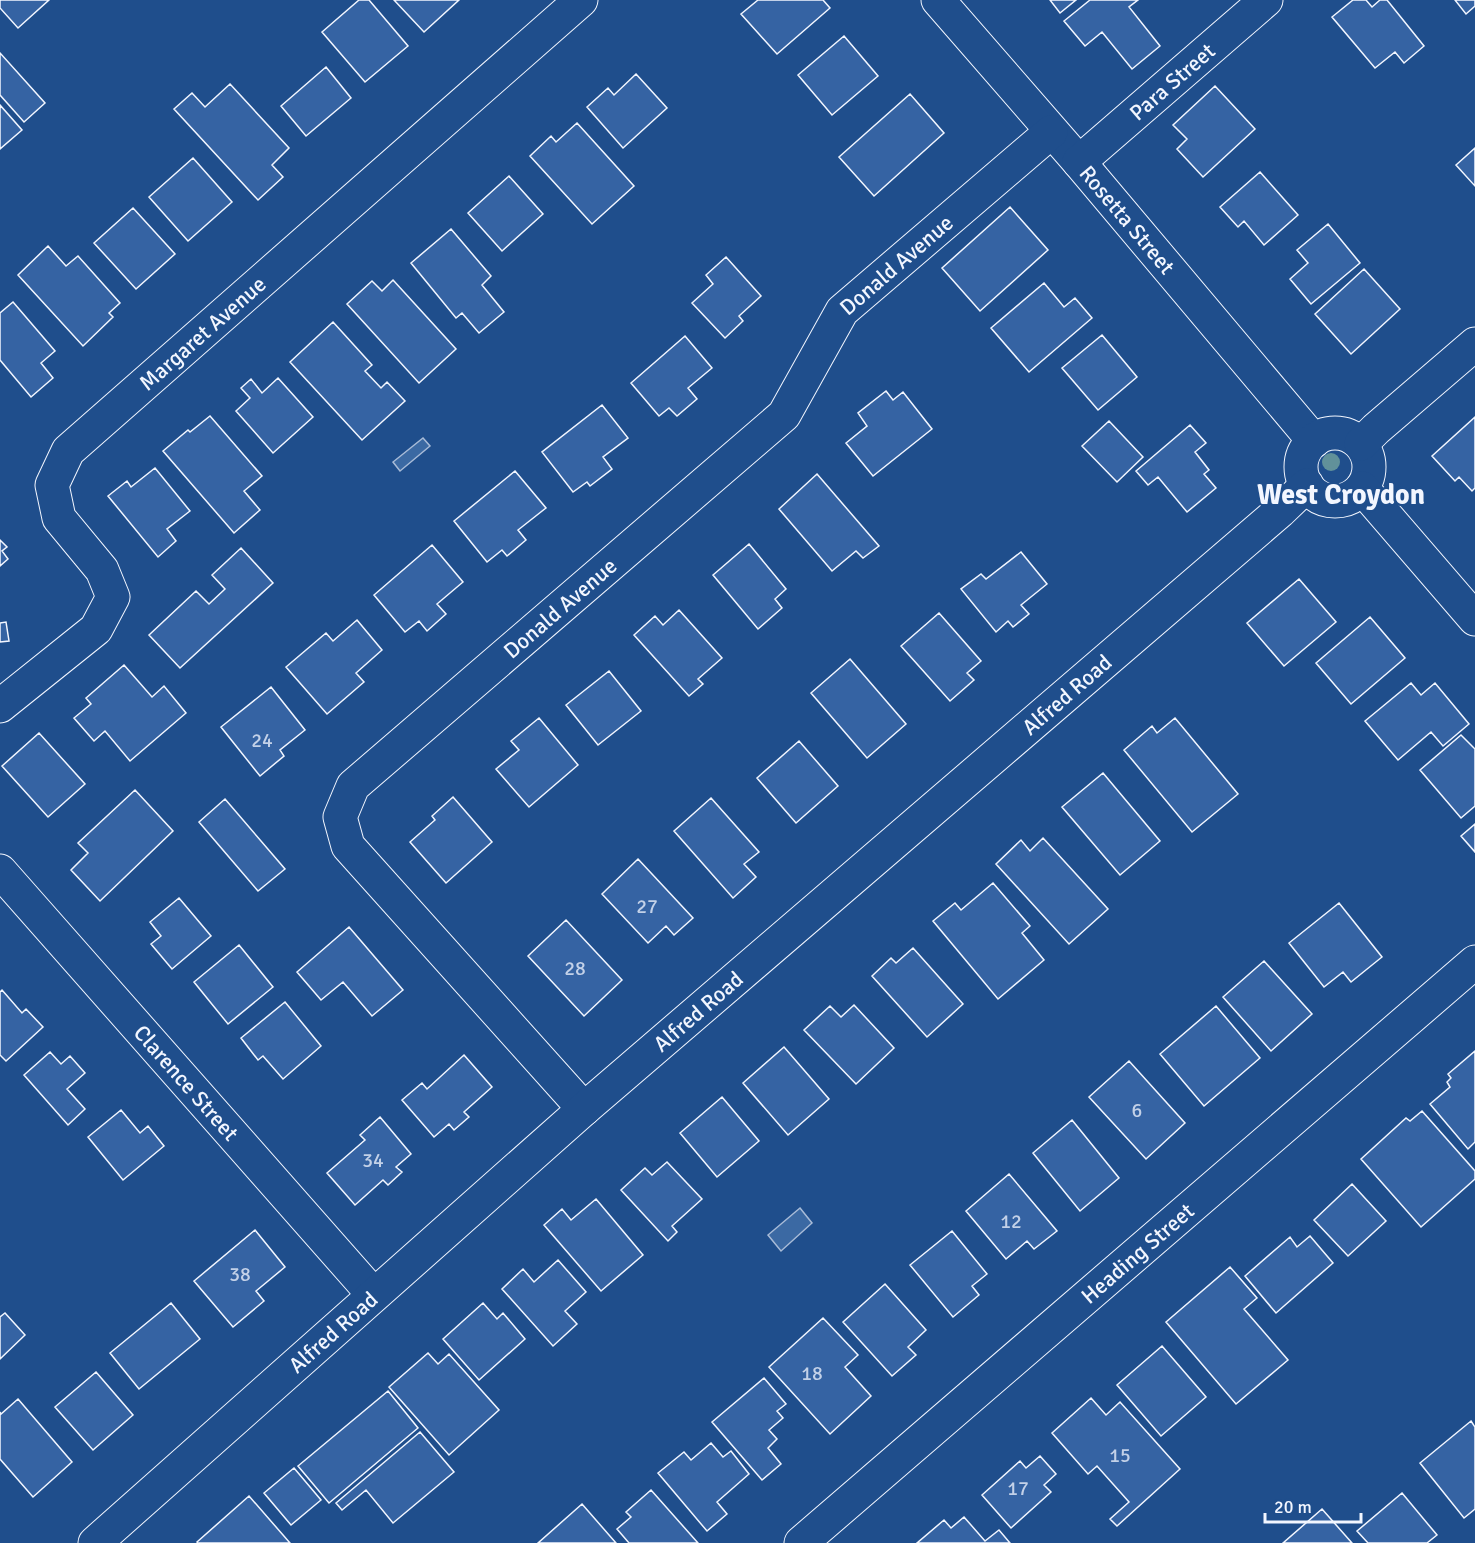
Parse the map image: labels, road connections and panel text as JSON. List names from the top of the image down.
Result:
{
  "streets": {
    "street": [
      "Para Street",
      "Rosetta Street",
      "Donald Avenue",
      "Margaret Avenue",
      "Alfred Road",
      "Clarence Street",
      "Heading Street"
    ]
  },
  "crossings": [
    ["Para Street", "Rosetta Street"],
    ["Rosetta Street", "Donald Avenue"],
    ["Rosetta Street", "Alfred Road"],
    ["Donald Avenue", "Alfred Road"],
    ["Alfred Road", "Clarence Street"]
  ],
  "districts": ["West Croydon"],
  "house_numbers": [
    "24",
    "27",
    "28",
    "6",
    "34",
    "12",
    "38",
    "18",
    "15",
    "17"
  ],
  "scale_bar": "20 m"
}
